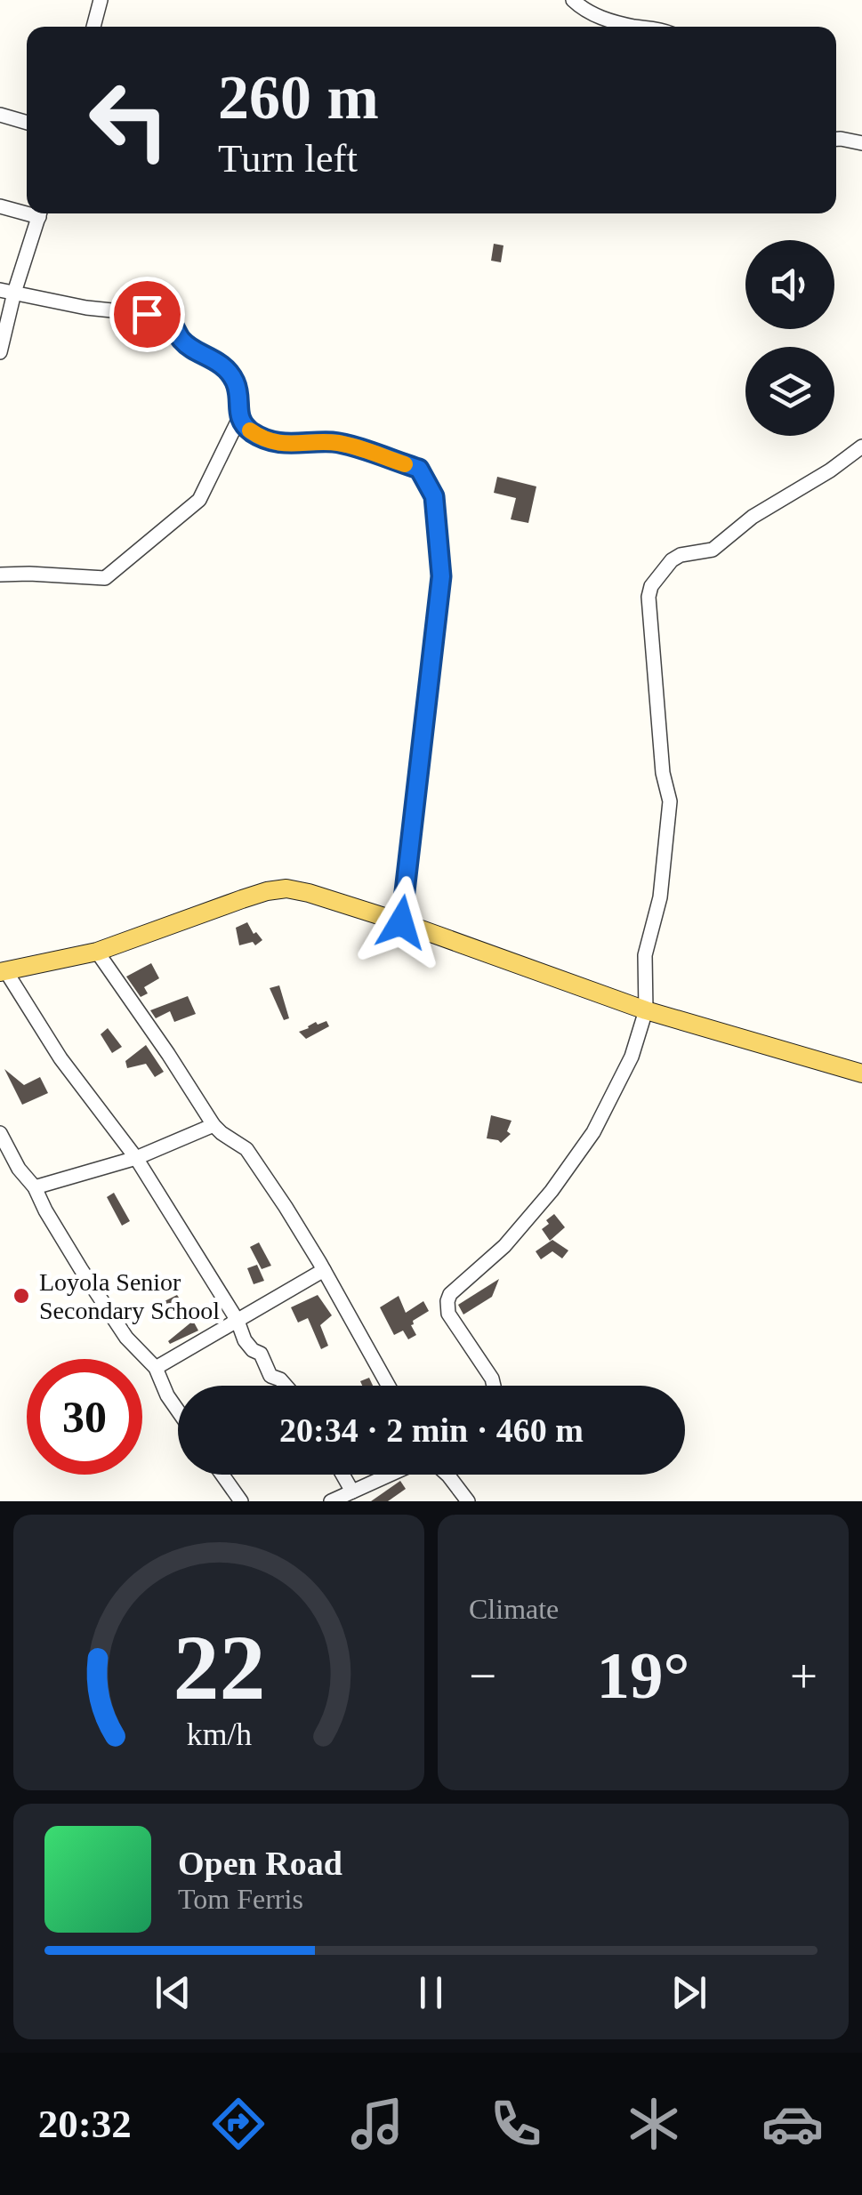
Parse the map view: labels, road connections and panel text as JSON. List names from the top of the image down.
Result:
{
  "places": ["Loyola Senior Secondary School"],
  "page": {
    "turn": ["260 m", "Turn left"],
    "limit": "30",
    "trip": "20:34 · 2 min · 460 m",
    "tile": "Climate",
    "heat": ["−", "19°", "+"],
    "song": ["Open Road", "Tom Ferris"],
    "tabs": "20:32",
    "gauge": ["22", "km/h"]
  }
}
